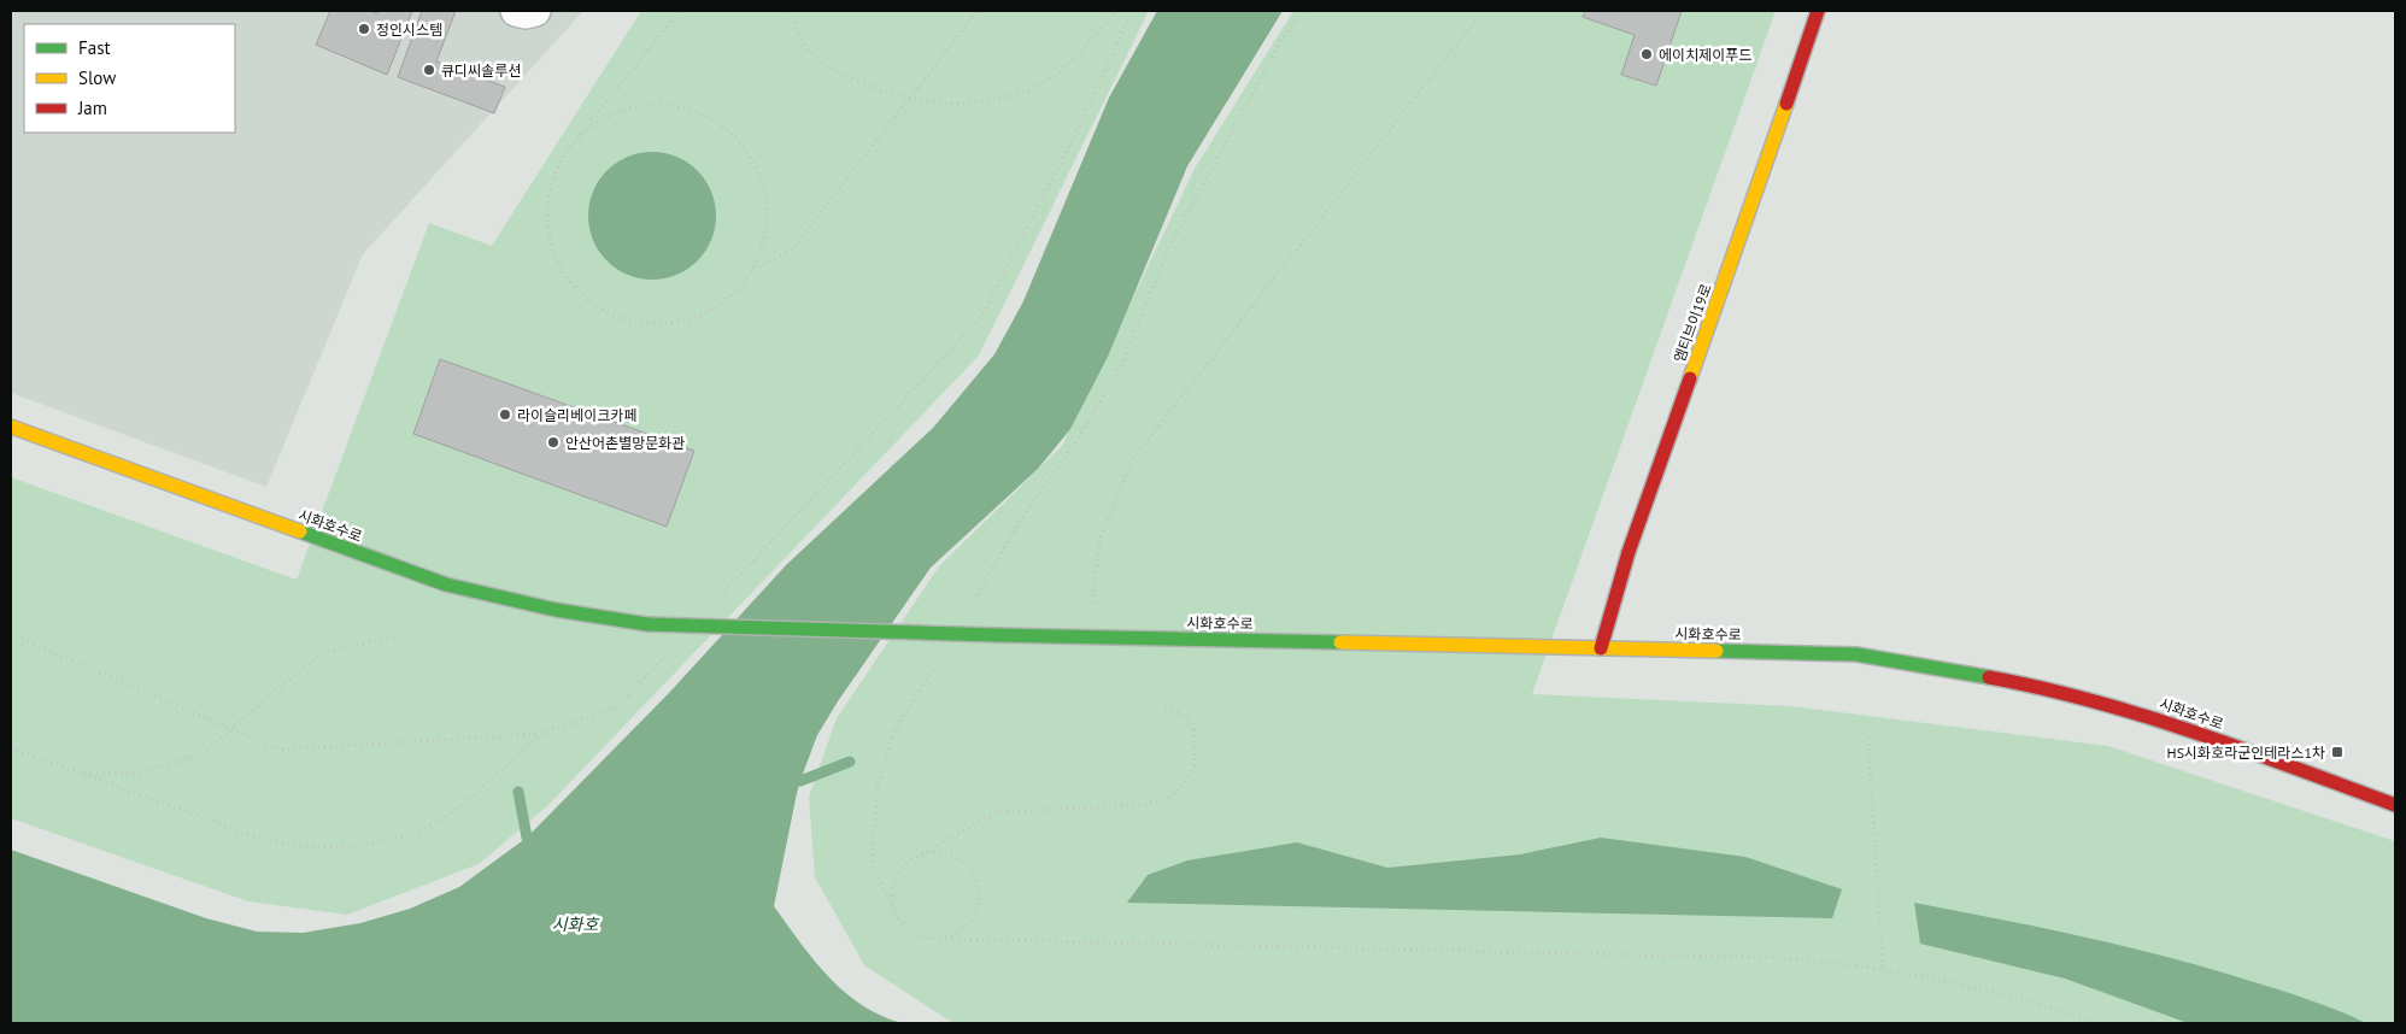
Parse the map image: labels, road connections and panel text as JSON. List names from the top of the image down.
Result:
{
  "streets": {
    "main road": ["엠티브이19로", "시화호수로"]
  },
  "crossings": [
    ["엠티브이19로", "시화호수로"]
  ],
  "water": ["시화호"],
  "places": {
    "other": [
      "정인시스템",
      "에이치제이푸드",
      "큐디씨솔루션",
      "라이슬리베이크카페",
      "안산어촌별망문화관"
    ],
    "transit": ["HS시화호라군인테라스1차"]
  },
  "legend": ["Fast", "Slow", "Jam"]
}
